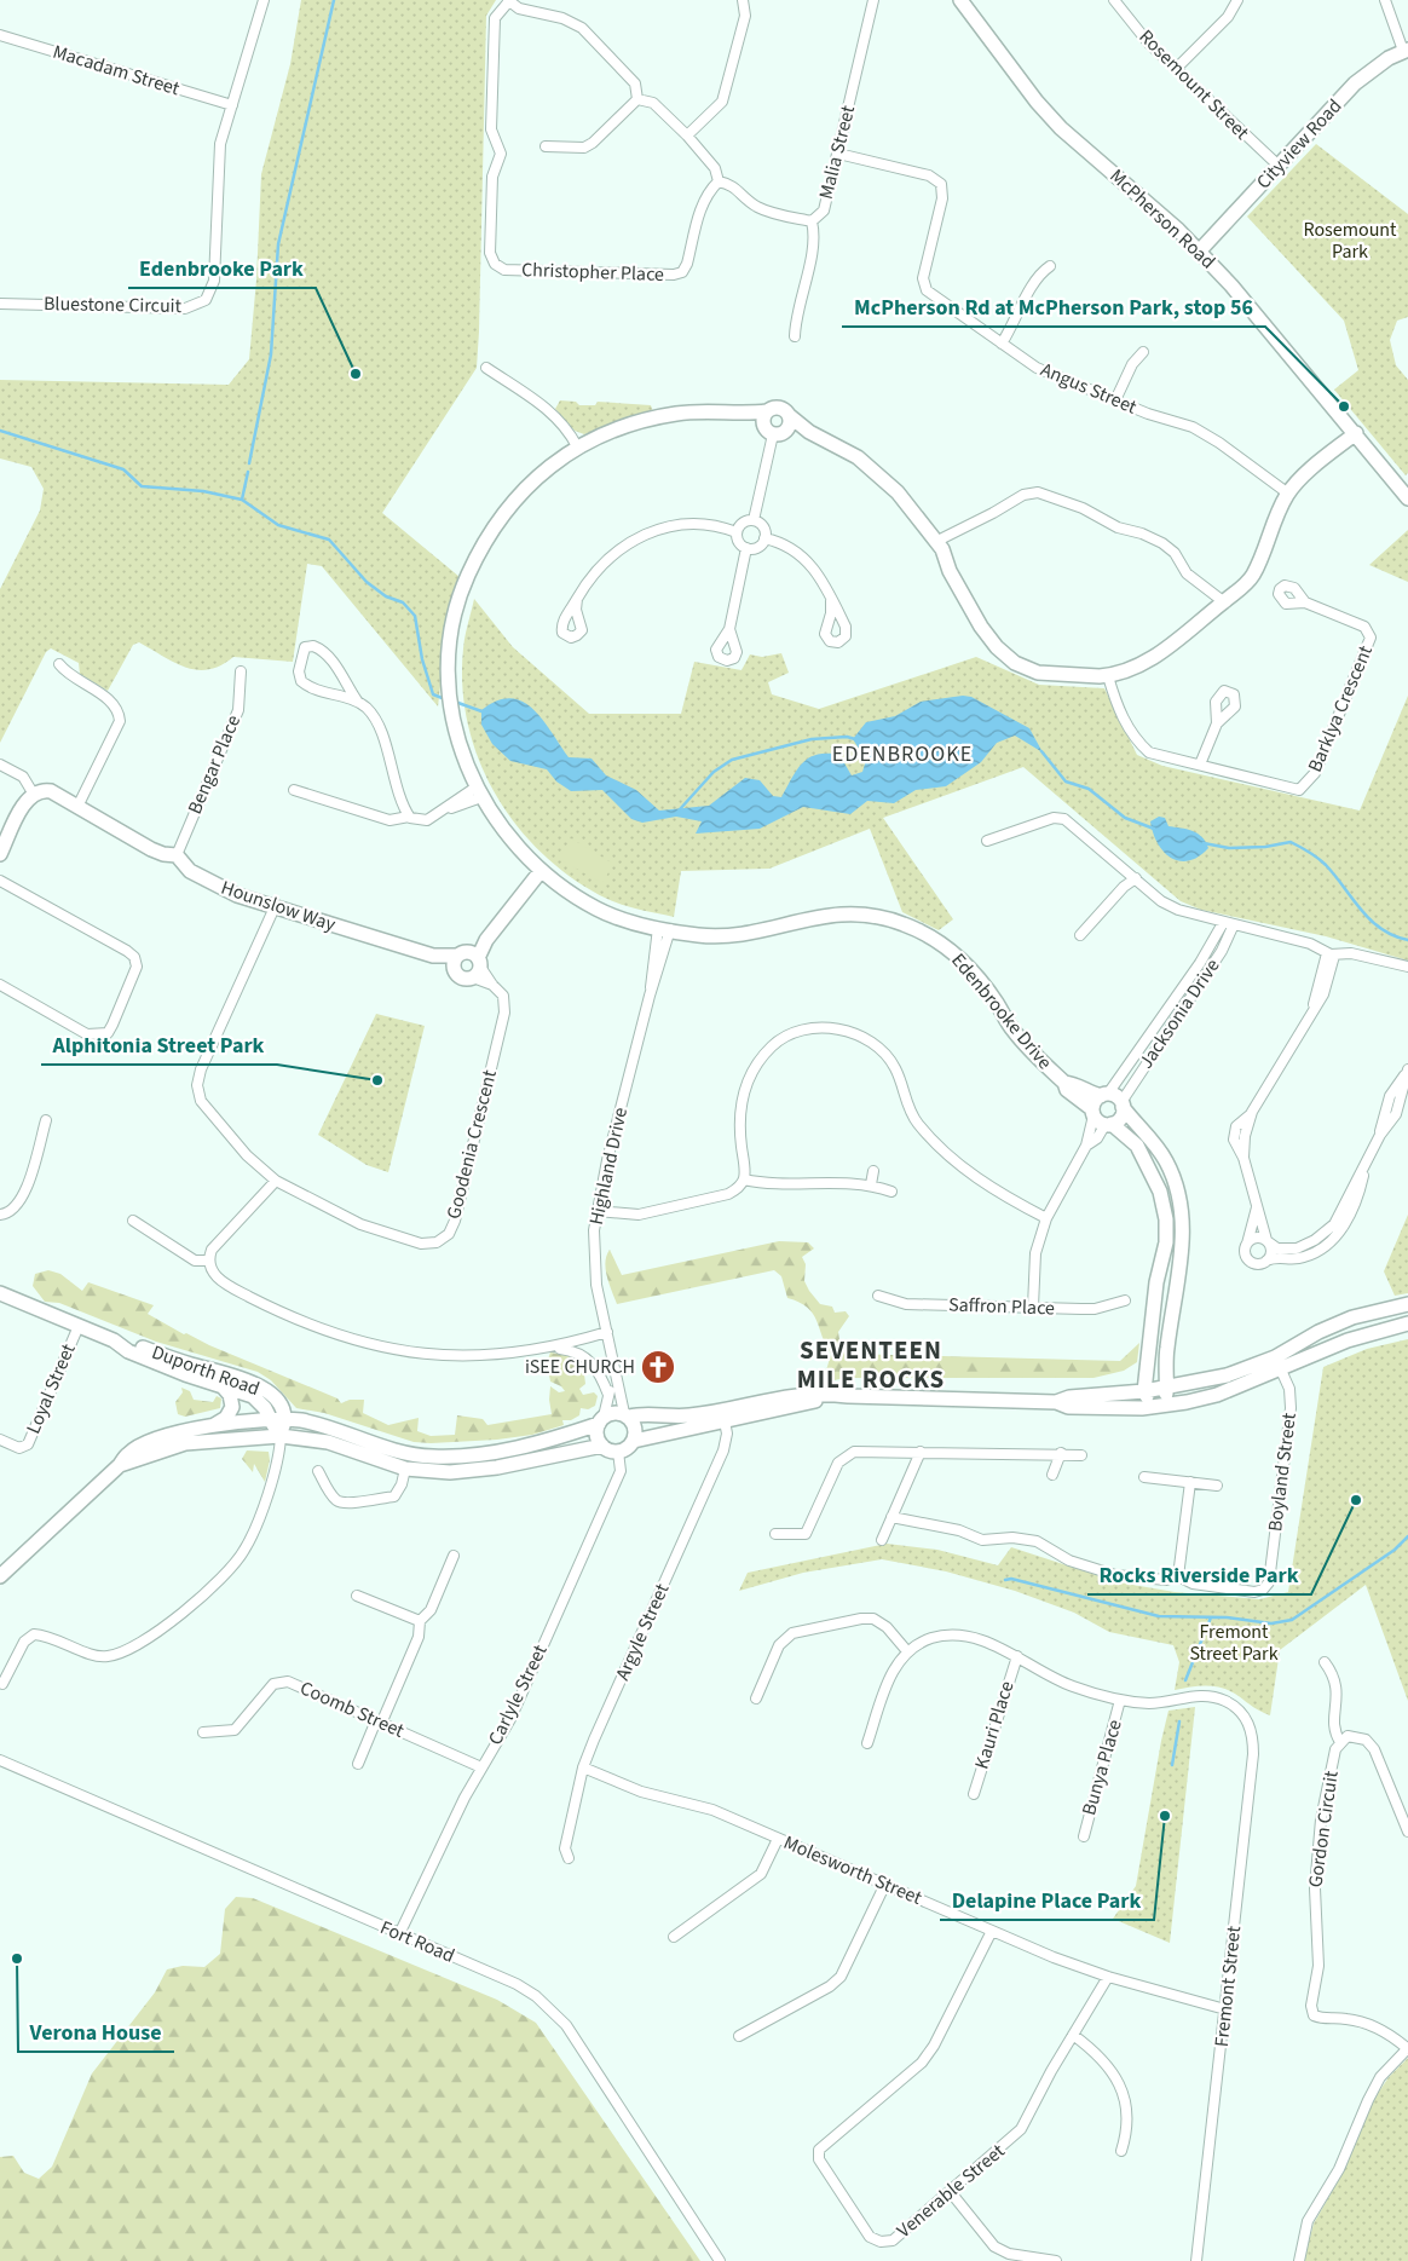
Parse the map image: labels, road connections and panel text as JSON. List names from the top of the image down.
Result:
{
  "streets": {
    "street": [
      "Macadam Street",
      "Rosemount Street",
      "Cityview Road",
      "Malia Street",
      "McPherson Road",
      "Christopher Place",
      "Bluestone Circuit",
      "Angus Street",
      "Barklya Crescent",
      "Bengar Place",
      "Hounslow Way",
      "Edenbrooke Drive",
      "Jacksonia Drive",
      "Goodenia Crescent",
      "Highland Drive",
      "Saffron Place",
      "Duporth Road",
      "Loyal Street",
      "Boyland Street",
      "Argyle Street",
      "Carlyle Street",
      "Coomb Street",
      "Kauri Place",
      "Bunya Place",
      "Gordon Circuit",
      "Molesworth Street",
      "Fort Road",
      "Fremont Street",
      "Venerable Street"
    ]
  },
  "crossings": [
    ["Macadam Street", "Bluestone Circuit"],
    ["Rosemount Street", "Cityview Road"],
    ["Cityview Road", "McPherson Road"],
    ["Malia Street", "Angus Street"],
    ["Bengar Place", "Hounslow Way"],
    ["Hounslow Way", "Goodenia Crescent"],
    ["Edenbrooke Drive", "Jacksonia Drive"],
    ["Edenbrooke Drive", "Highland Drive"],
    ["Highland Drive", "Carlyle Street"],
    ["Duporth Road", "Loyal Street"],
    ["Argyle Street", "Molesworth Street"],
    ["Carlyle Street", "Coomb Street"],
    ["Carlyle Street", "Fort Road"],
    ["Bunya Place", "Fremont Street"],
    ["Molesworth Street", "Fremont Street"],
    ["Molesworth Street", "Venerable Street"]
  ],
  "districts": ["EDENBROOKE", "SEVENTEEN MILE ROCKS"],
  "parks": ["Rosemount Park", "Fremont Street Park"],
  "places": {
    "other": [
      "Edenbrooke Park",
      "McPherson Rd at McPherson Park, stop 56",
      "Alphitonia Street Park",
      "Rocks Riverside Park",
      "Delapine Place Park",
      "Verona House"
    ],
    "church": ["iSEE CHURCH"]
  }
}
